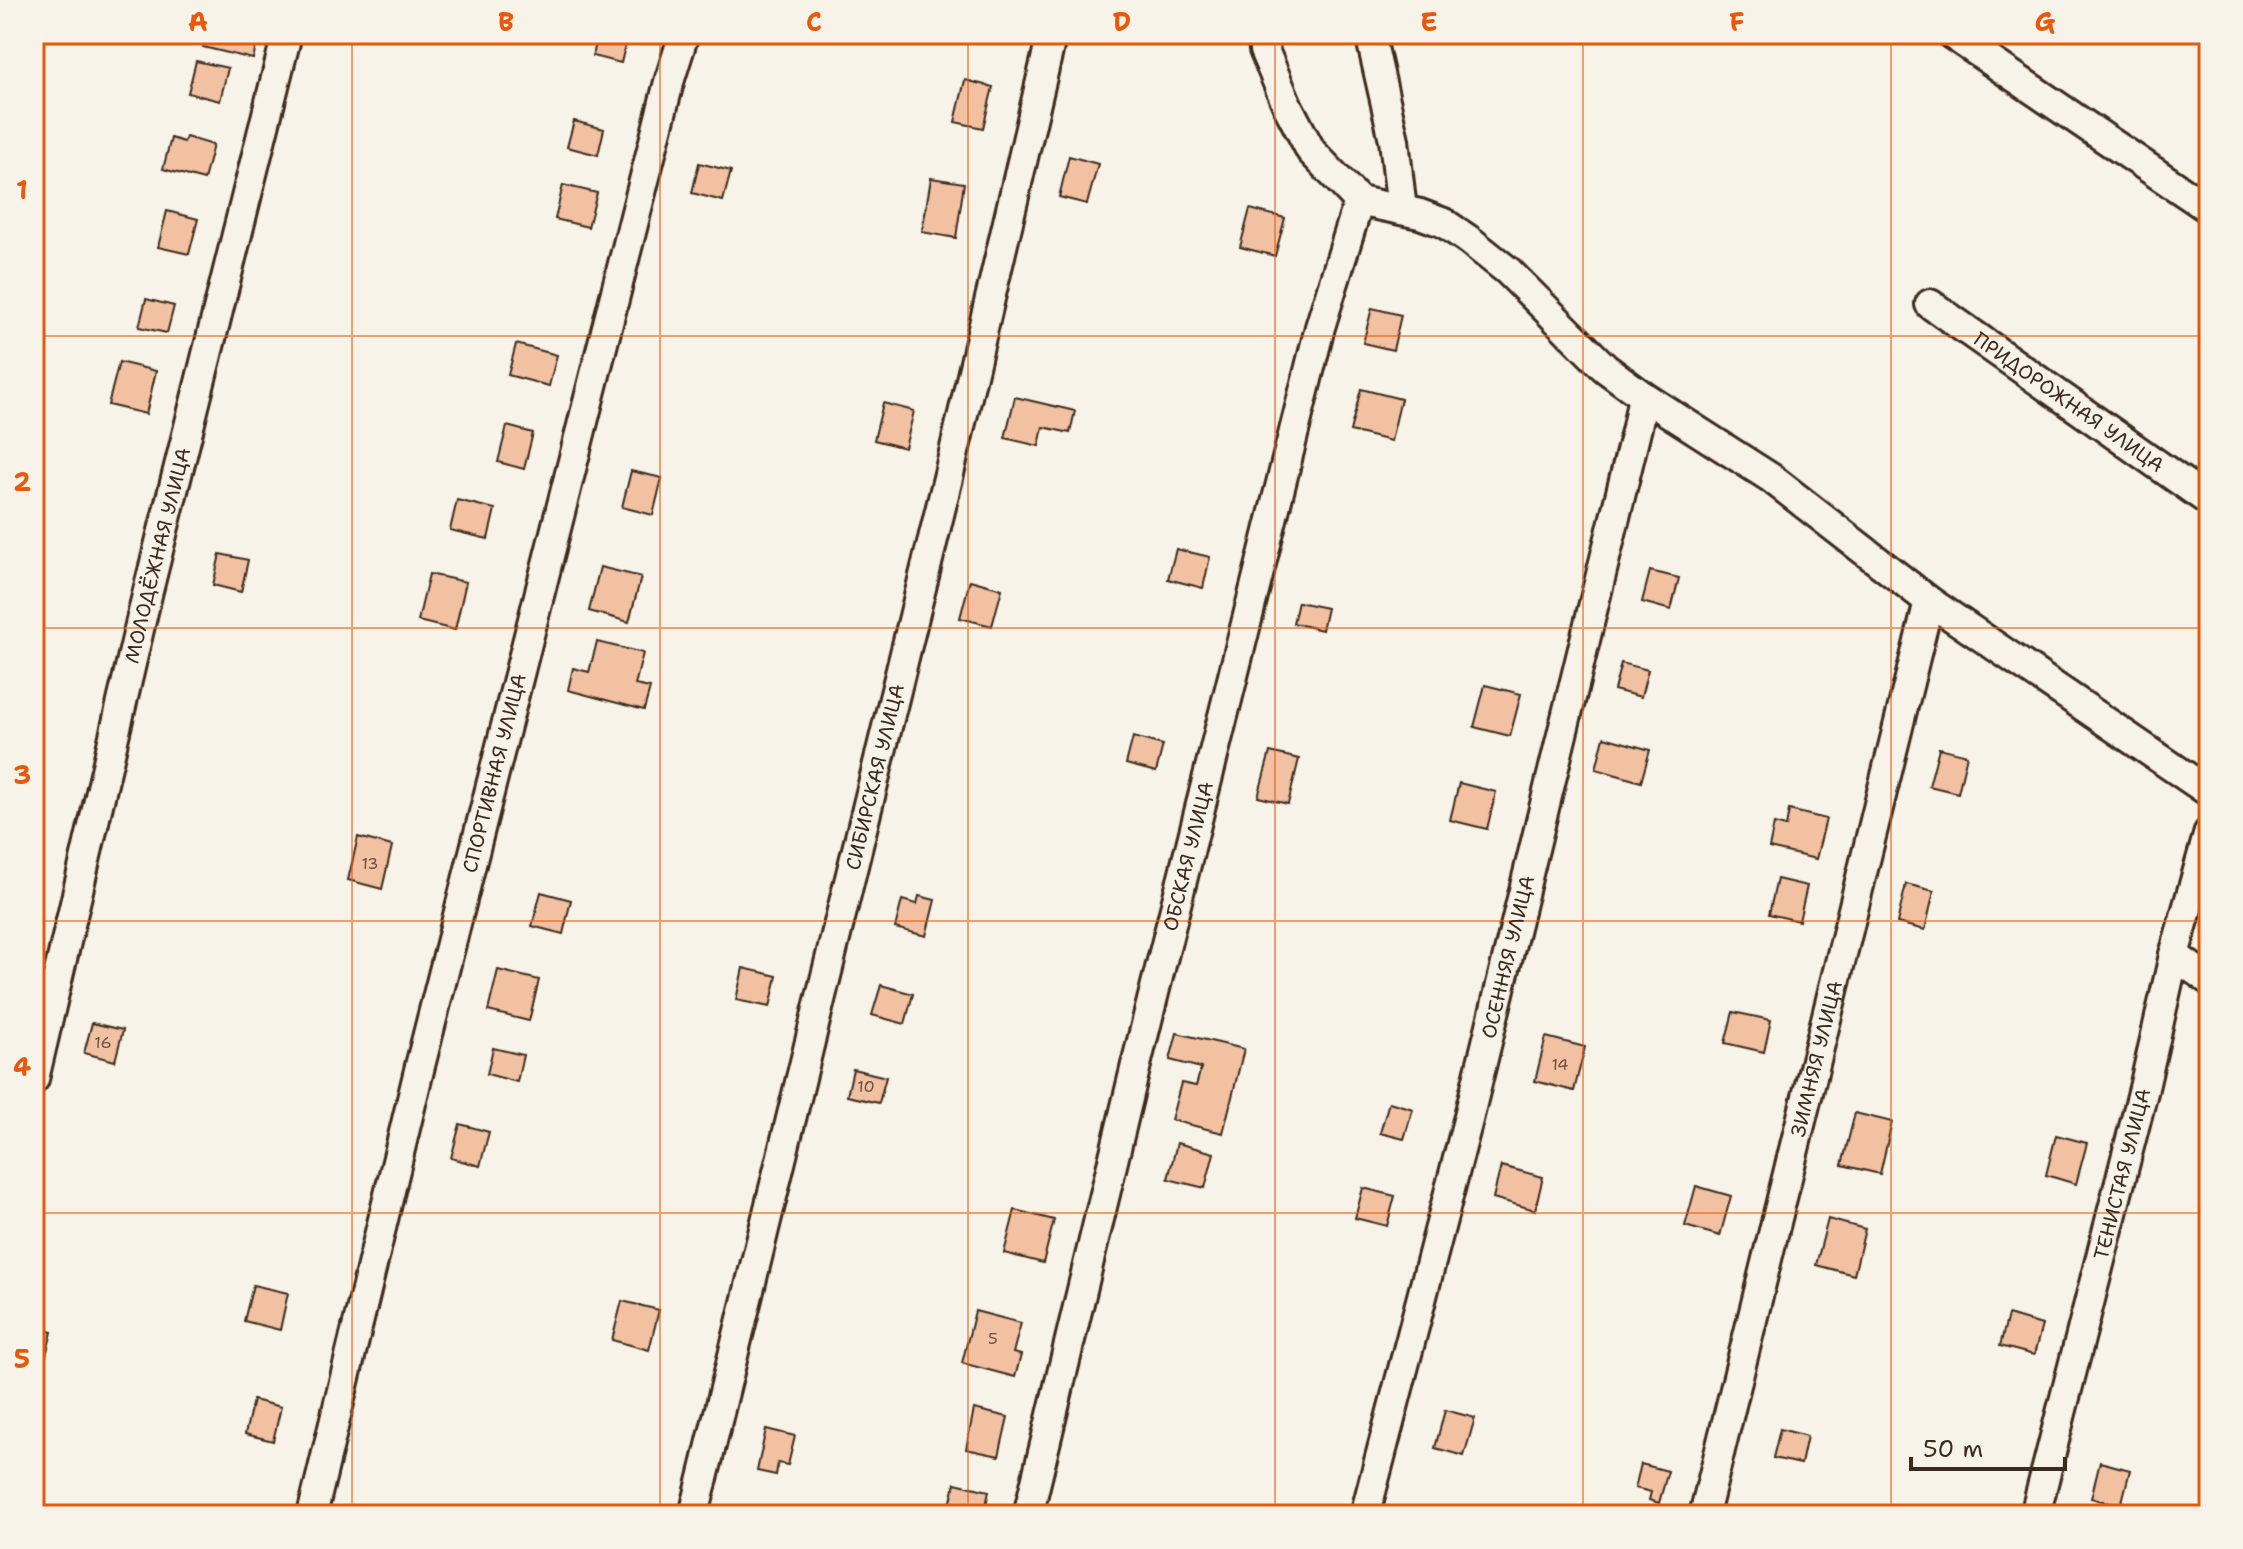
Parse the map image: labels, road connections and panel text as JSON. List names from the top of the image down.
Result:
{
  "streets": {
    "street": [
      "ПРИДОРОЖНАЯ УЛИЦА",
      "МОЛОДЁЖНАЯ УЛИЦА",
      "СПОРТИВНАЯ УЛИЦА",
      "СИБИРСКАЯ УЛИЦА",
      "ОБСКАЯ УЛИЦА",
      "ОСЕННЯЯ УЛИЦА",
      "ЗИМНЯЯ УЛИЦА",
      "ТЕНИСТАЯ УЛИЦА"
    ]
  },
  "house_numbers": [
    "13",
    "16",
    "14",
    "10",
    "5"
  ],
  "scale_bar": "50 m",
  "grid": {
    "columns": [
      "A",
      "B",
      "C",
      "D",
      "E",
      "F",
      "G"
    ],
    "rows": [
      "1",
      "2",
      "3",
      "4",
      "5"
    ]
  }
}
